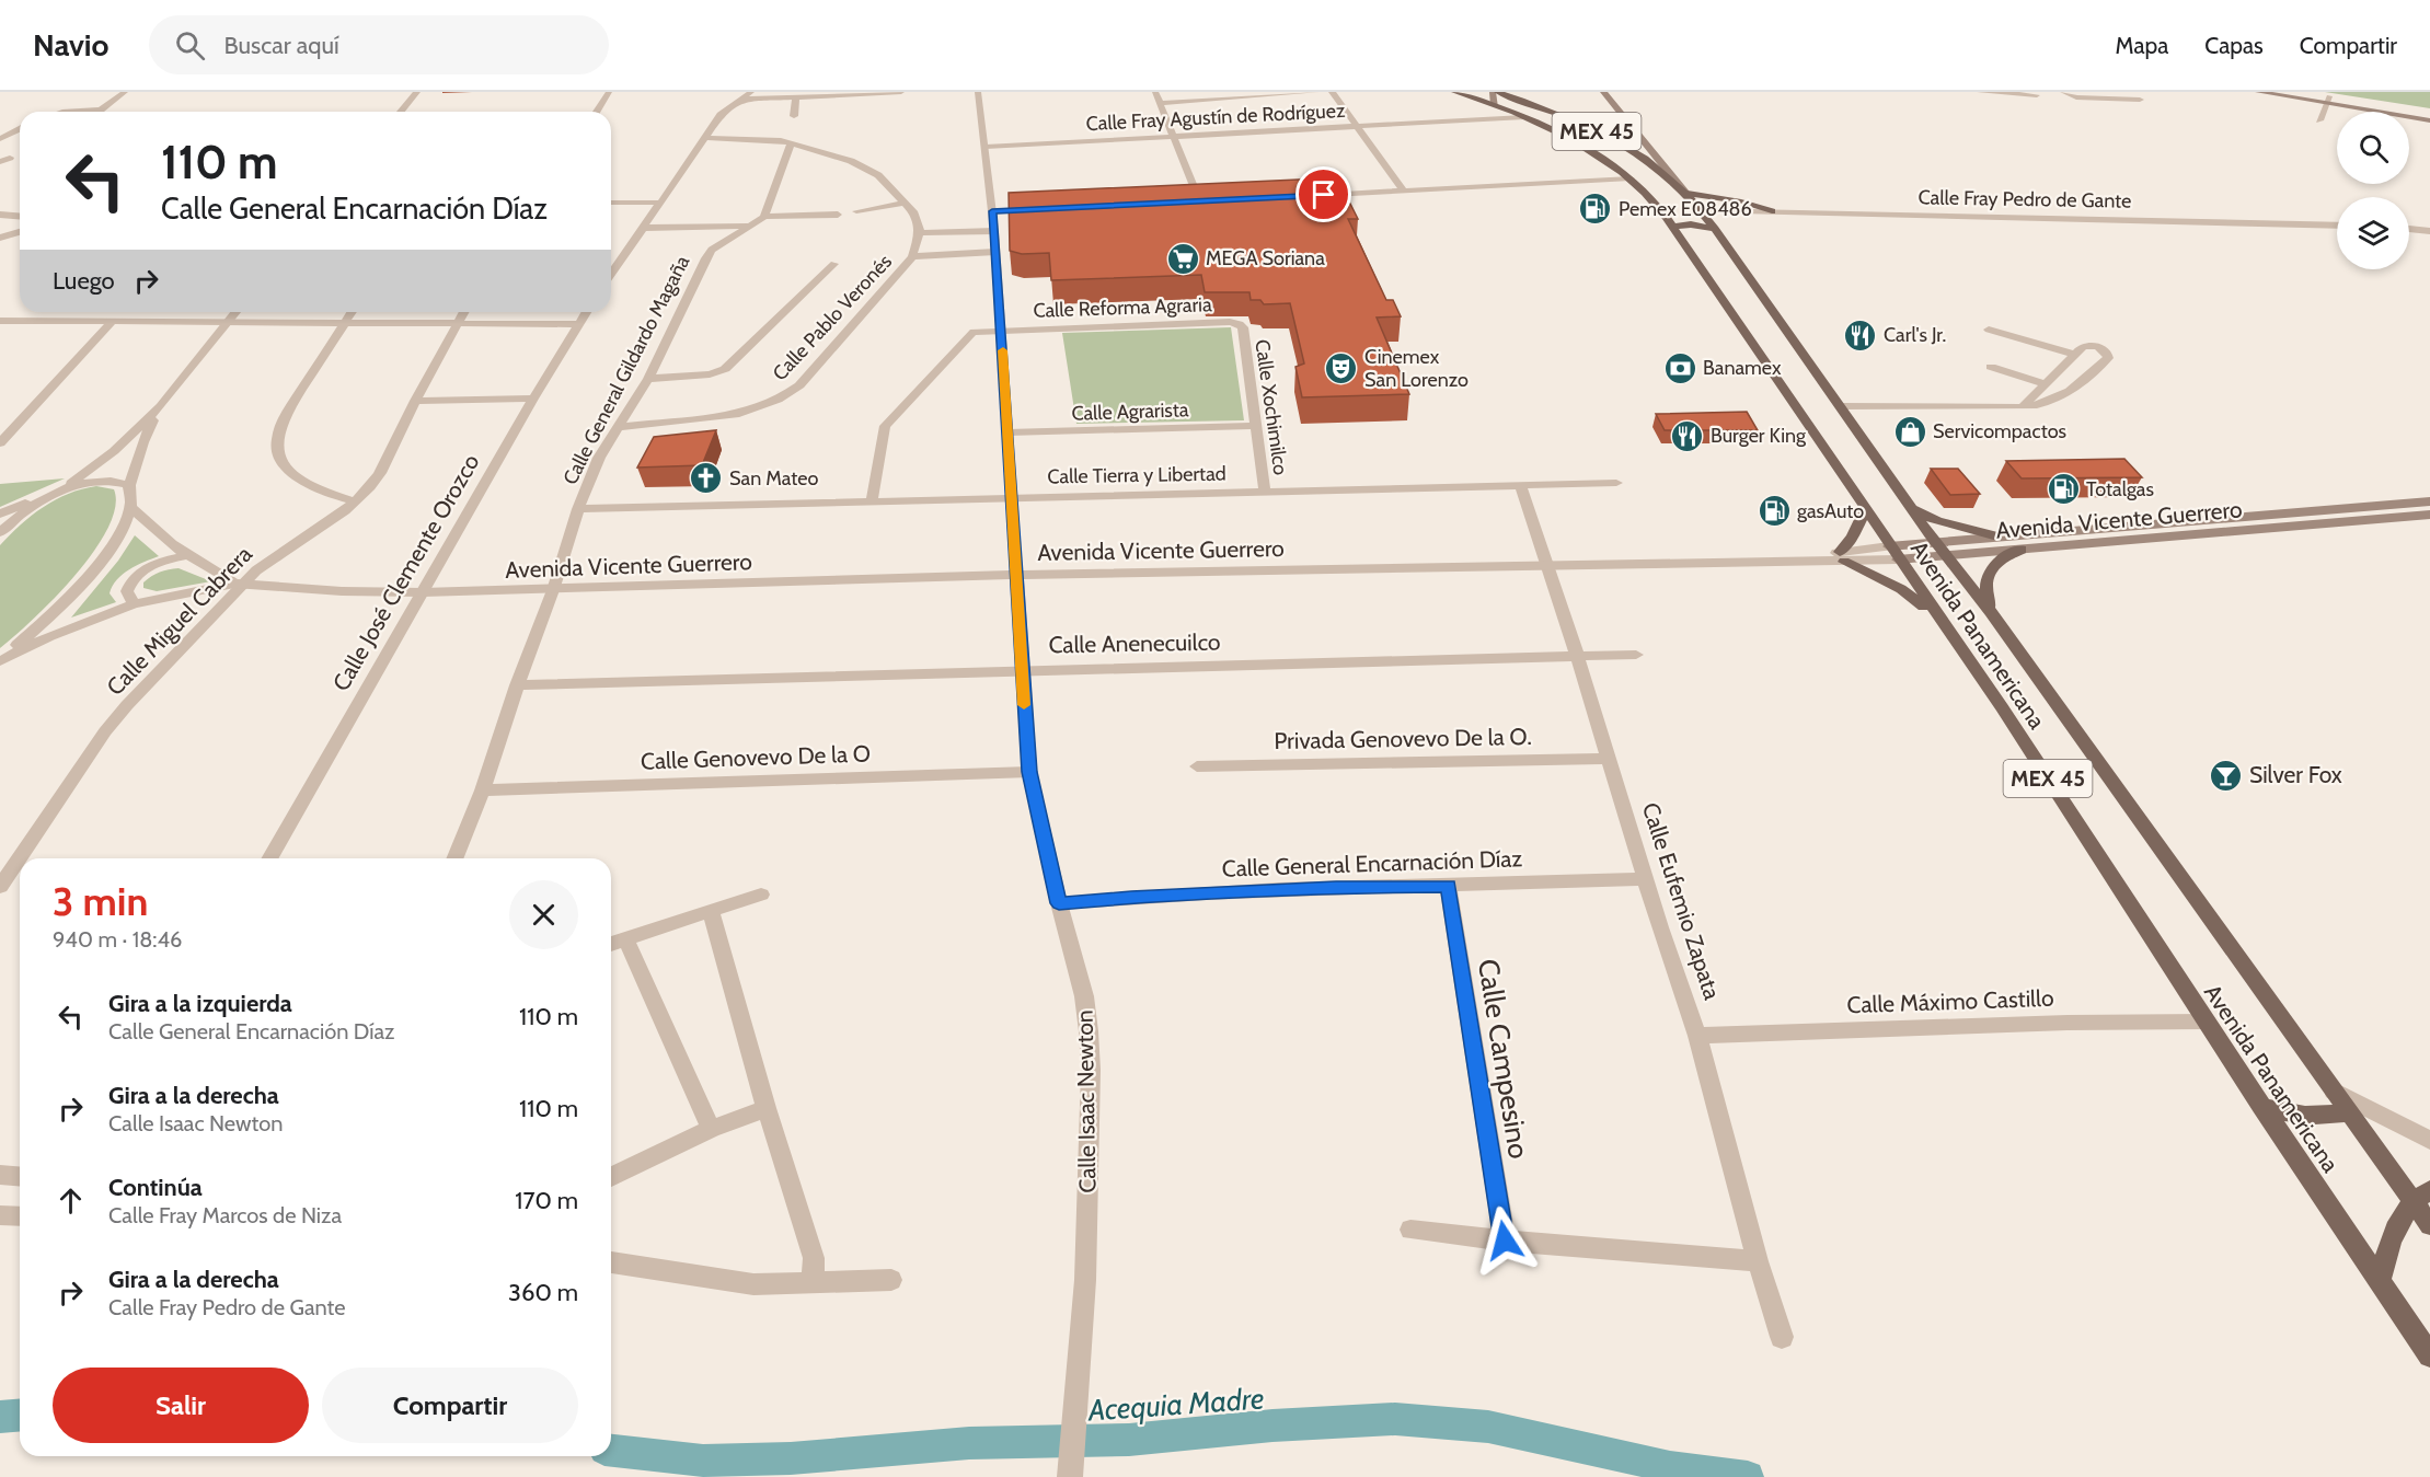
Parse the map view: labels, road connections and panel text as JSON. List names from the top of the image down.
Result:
{
  "streets": {
    "main road": ["MEX 45", "Avenida Vicente Guerrero", "Avenida Panamericana"],
    "street": [
      "Calle Fray Agustín de Rodríguez",
      "Calle Fray Pedro de Gante",
      "Calle Reforma Agraria",
      "Calle Pablo Veronés",
      "Calle General Gildardo Magaña",
      "Calle Xochimilco",
      "Calle Agrarista",
      "Calle Tierra y Libertad",
      "Calle José Clemente Orozco",
      "Calle Miguel Cabrera",
      "Calle Anenecuilco",
      "Privada Genovevo De la O.",
      "Calle Genovevo De la O",
      "Calle General Encarnación Díaz",
      "Calle Eufemio Zapata",
      "Calle Máximo Castillo",
      "Calle Campesino",
      "Calle Isaac Newton"
    ]
  },
  "crossings": [
    ["Calle Fray Agustín de Rodríguez", "MEX 45"],
    ["Calle Fray Agustín de Rodríguez", "Calle Isaac Newton"],
    ["MEX 45", "Avenida Panamericana"],
    ["Calle Fray Pedro de Gante", "Avenida Panamericana"],
    ["Calle Reforma Agraria", "Calle Xochimilco"],
    ["Calle Reforma Agraria", "Calle Tierra y Libertad"],
    ["Calle Reforma Agraria", "Calle Isaac Newton"],
    ["Calle Pablo Veronés", "Calle General Gildardo Magaña"],
    ["Calle General Gildardo Magaña", "Calle Tierra y Libertad"],
    ["Calle General Gildardo Magaña", "Avenida Vicente Guerrero"],
    ["Calle General Gildardo Magaña", "Calle Anenecuilco"],
    ["Calle General Gildardo Magaña", "Calle Genovevo De la O"],
    ["Calle Xochimilco", "Calle Agrarista"],
    ["Calle Xochimilco", "Calle Tierra y Libertad"],
    ["Calle Agrarista", "Calle Isaac Newton"],
    ["Calle Tierra y Libertad", "Calle Eufemio Zapata"],
    ["Calle Tierra y Libertad", "Calle Isaac Newton"],
    ["Avenida Vicente Guerrero", "Calle José Clemente Orozco"],
    ["Avenida Vicente Guerrero", "Calle Miguel Cabrera"],
    ["Avenida Vicente Guerrero", "Avenida Panamericana"],
    ["Avenida Vicente Guerrero", "Calle Eufemio Zapata"],
    ["Avenida Vicente Guerrero", "Calle Isaac Newton"],
    ["Avenida Panamericana", "Calle Máximo Castillo"],
    ["Calle Anenecuilco", "Calle Eufemio Zapata"],
    ["Calle Anenecuilco", "Calle Isaac Newton"],
    ["Privada Genovevo De la O.", "Calle Eufemio Zapata"],
    ["Calle Genovevo De la O", "Calle Isaac Newton"],
    ["Calle General Encarnación Díaz", "Calle Eufemio Zapata"],
    ["Calle General Encarnación Díaz", "Calle Campesino"],
    ["Calle General Encarnación Díaz", "Calle Isaac Newton"],
    ["Calle Eufemio Zapata", "Calle Máximo Castillo"]
  ],
  "water": ["Acequia Madre"],
  "places": {
    "fuel station": ["Pemex E08486", "Totalgas", "gasAuto"],
    "supermarket": ["MEGA Soriana"],
    "restaurant": ["Carl's Jr.", "Burger King"],
    "theatre": ["Cinemex San Lorenzo"],
    "bank": ["Banamex"],
    "shop": ["Servicompactos"],
    "church": ["San Mateo"],
    "bar": ["Silver Fox"]
  },
  "page": {
    "header": "Navio",
    "search": "Buscar aquí",
    "nav": ["Mapa", "Capas", "Compartir"],
    "turn": ["110 m", "Calle General Encarnación Díaz"],
    "then": "Luego",
    "heading": ["3 min", "940 m · 18:46"],
    "list": [
      {
        "name": "Gira a la izquierda",
        "note": "Calle General Encarnación Díaz",
        "value": "110 m"
      },
      {
        "name": "Gira a la derecha",
        "note": "Calle Isaac Newton",
        "value": "110 m"
      },
      {
        "name": "Continúa",
        "note": "Calle Fray Marcos de Niza",
        "value": "170 m"
      },
      {
        "name": "Gira a la derecha",
        "note": "Calle Fray Pedro de Gante",
        "value": "360 m"
      }
    ],
    "buttons": ["Salir", "Compartir"]
  }
}
